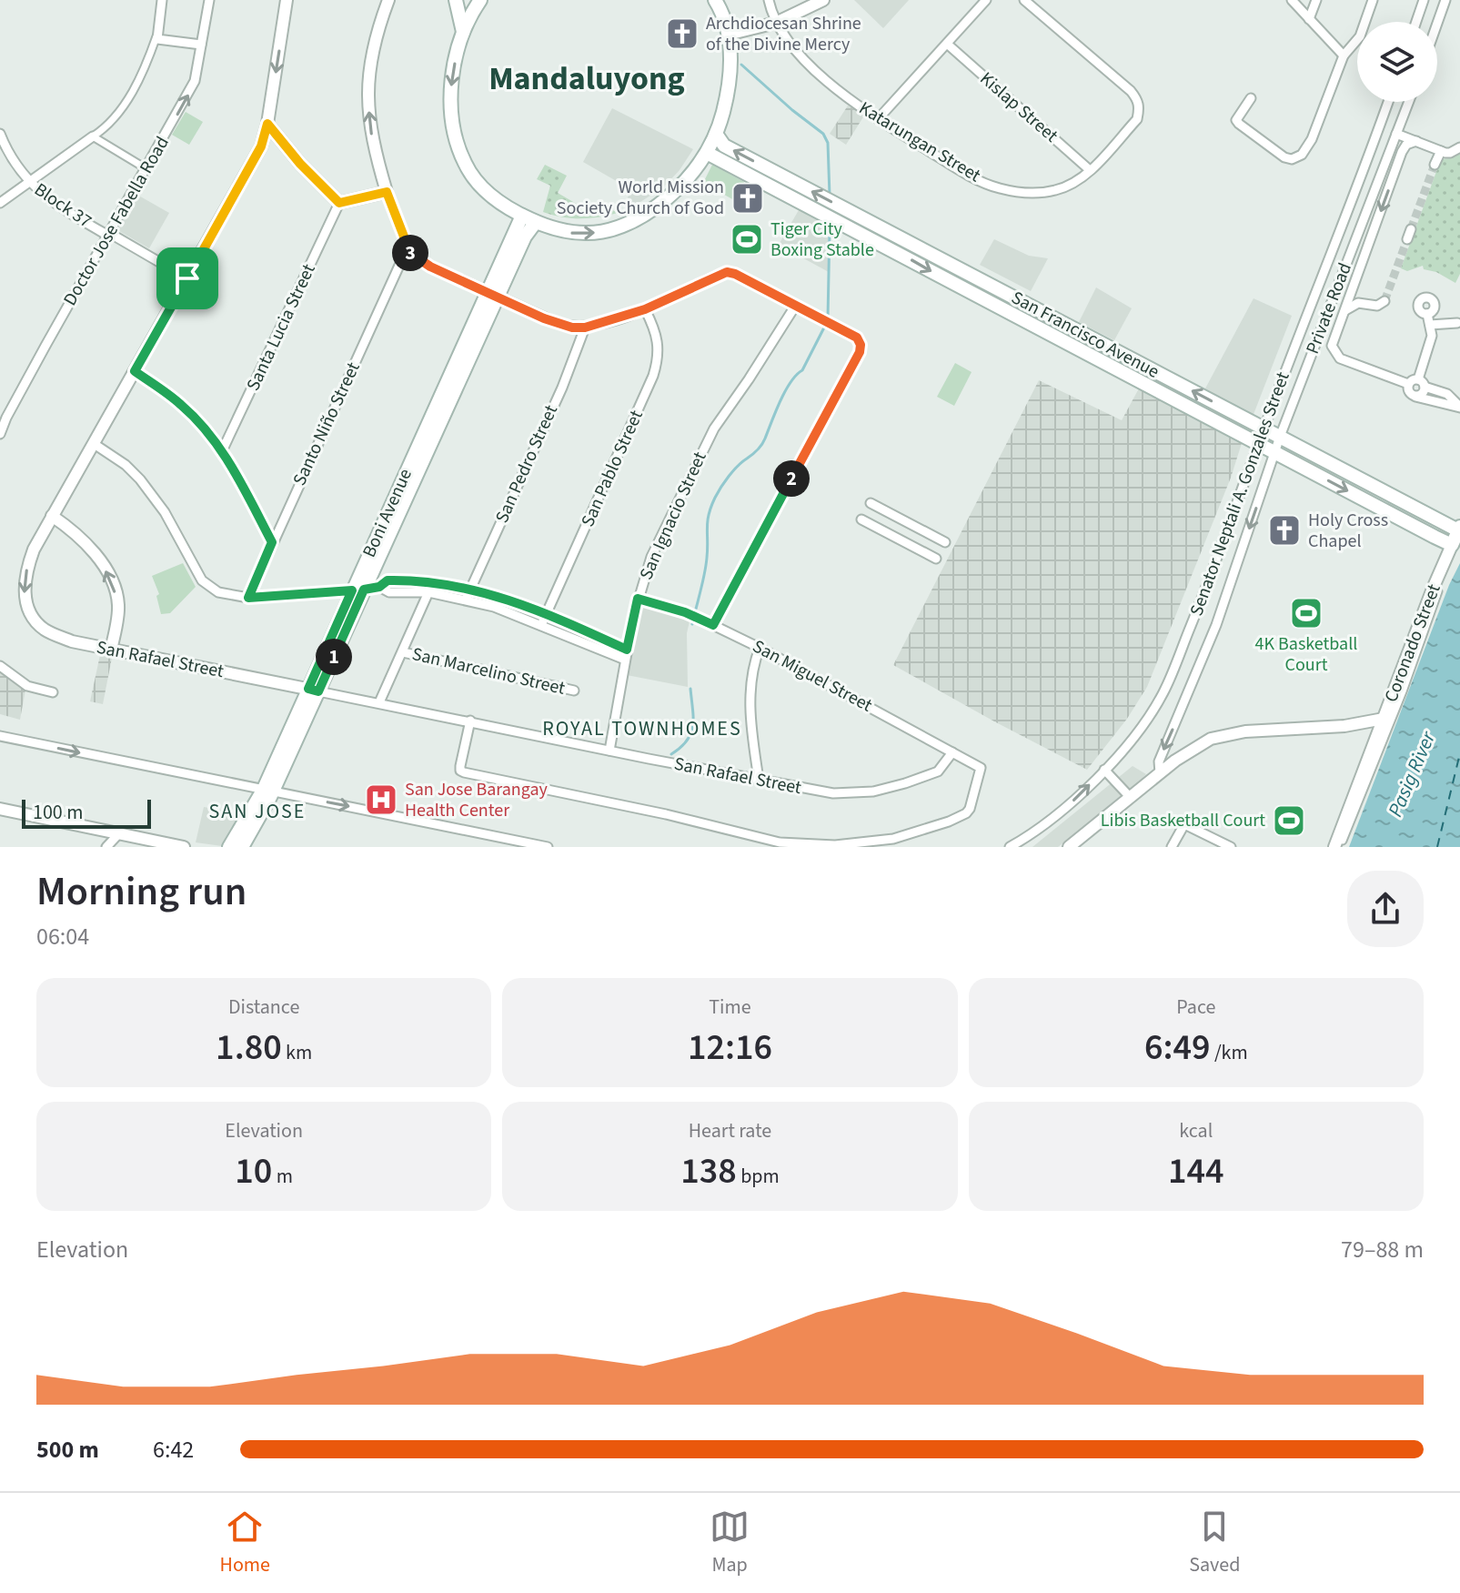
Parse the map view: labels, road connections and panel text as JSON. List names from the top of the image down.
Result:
{
  "streets": {
    "main road": ["San Francisco Avenue", "Boni Avenue", "Coronado Street"],
    "street": [
      "Kislap Street",
      "Katarungan Street",
      "Block 37",
      "Doctor Jose Fabella Road",
      "Private Road",
      "Santa Lucia Street",
      "Santo Niño Street",
      "San Pedro Street",
      "San Pablo Street",
      "Senator Neptali A. Gonzales Street",
      "San Ignacio Street",
      "San Rafael Street",
      "San Marcelino Street",
      "San Miguel Street"
    ]
  },
  "crossings": [
    ["Kislap Street", "Katarungan Street"],
    ["Block 37", "Doctor Jose Fabella Road"],
    ["Block 37", "San Rafael Street"],
    ["Private Road", "San Francisco Avenue"],
    ["San Francisco Avenue", "Senator Neptali A. Gonzales Street"],
    ["San Francisco Avenue", "Coronado Street"],
    ["Boni Avenue", "San Rafael Street"],
    ["San Ignacio Street", "San Rafael Street"],
    ["San Ignacio Street", "San Miguel Street"],
    ["San Rafael Street", "San Miguel Street"]
  ],
  "one_way": ["Private Road"],
  "districts": ["Mandaluyong", "ROYAL TOWNHOMES", "SAN JOSE"],
  "water": ["Pasig River"],
  "places": {
    "church": ["Archdiocesan Shrine of the Divine Mercy", "World Mission Society Church of God", "Holy Cross Chapel"],
    "sports": ["Tiger City Boxing Stable", "4K Basketball Court", "Libis Basketball Court"],
    "hospital": ["San Jose Barangay Health Center"]
  },
  "scale_bar": "100 m",
  "page": {
    "pins": ["3", "2", "1"],
    "scale": "100 m",
    "heading": ["Morning run", "06:04"],
    "stats": [
      ["Distance", "1.80 km"],
      ["Time", "12:16"],
      ["Pace", "6:49 /km"],
      ["Elevation", "10 m"],
      ["Heart rate", "138 bpm"],
      ["kcal", "144"]
    ],
    "chart": ["Elevation", "79–88 m"],
    "list": [
      {
        "name": "500 m",
        "note": "6:42"
      }
    ],
    "tabs": ["Home", "Map", "Saved"]
  }
}
